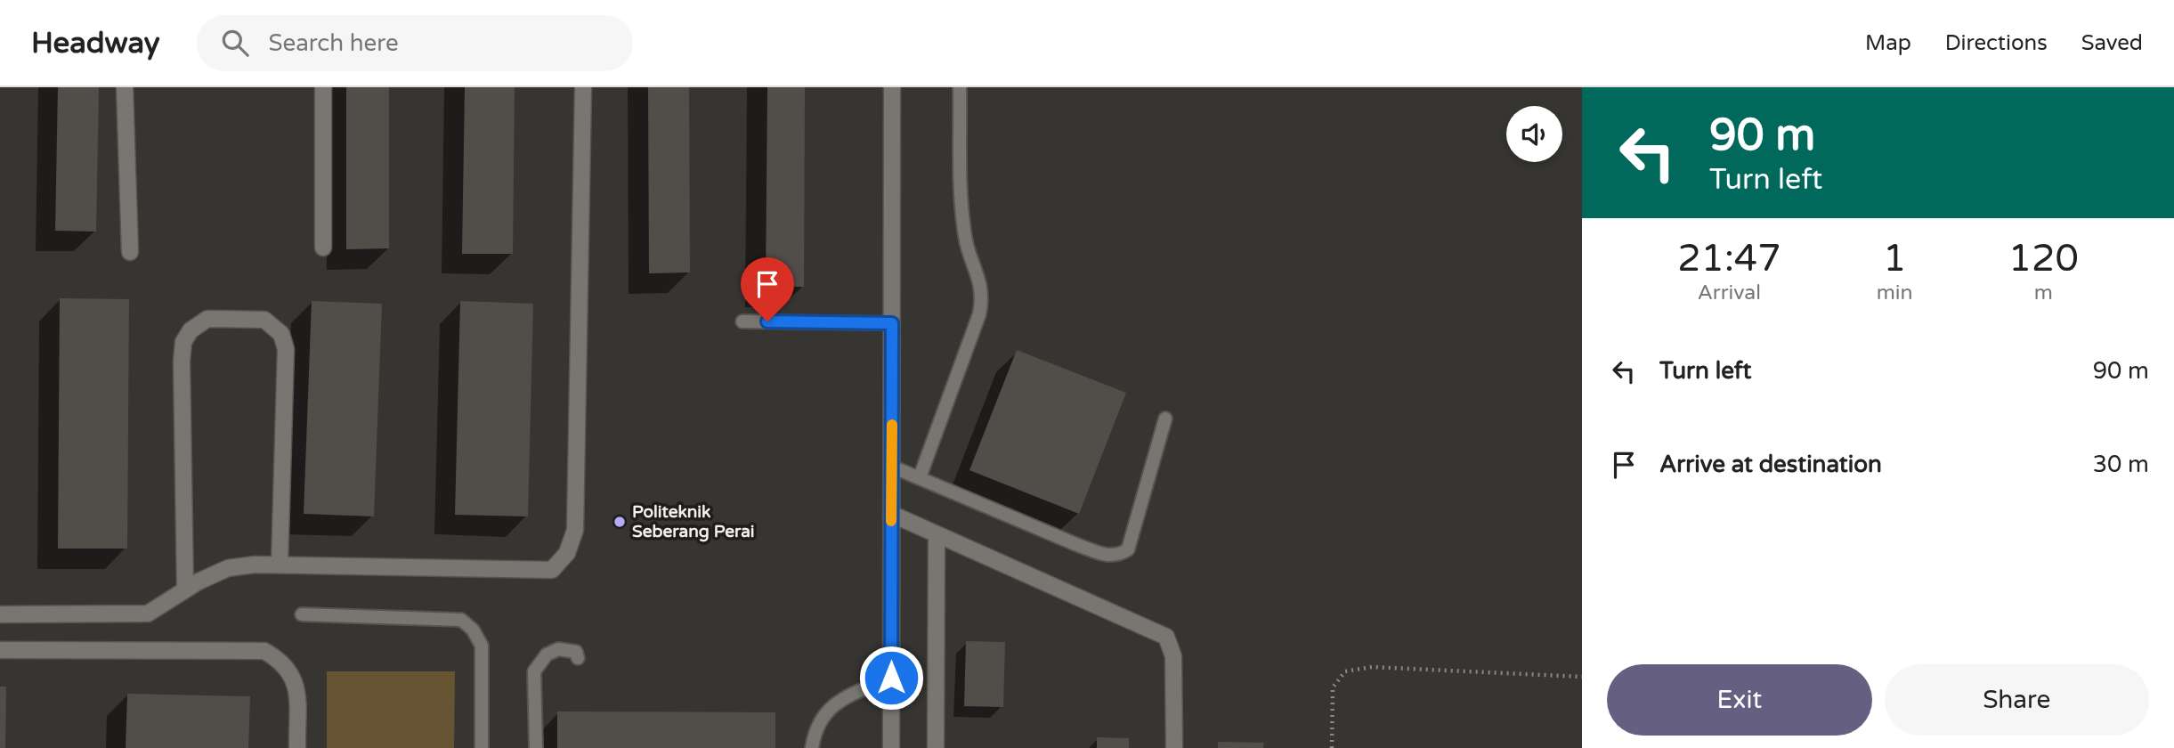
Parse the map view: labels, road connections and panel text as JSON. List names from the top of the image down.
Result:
{
  "places": ["Politeknik Seberang Perai"],
  "page": {
    "header": "Headway",
    "search": "Search here",
    "nav": ["Map", "Directions", "Saved"],
    "turn": ["90 m", "Turn left"],
    "eta": [
      "21:47",
      "Arrival",
      "1",
      "min",
      "120",
      "m"
    ],
    "list": [
      {
        "name": "Turn left",
        "value": "90 m"
      },
      {
        "name": "Arrive at destination",
        "value": "30 m"
      }
    ],
    "buttons": ["Exit", "Share"]
  }
}
